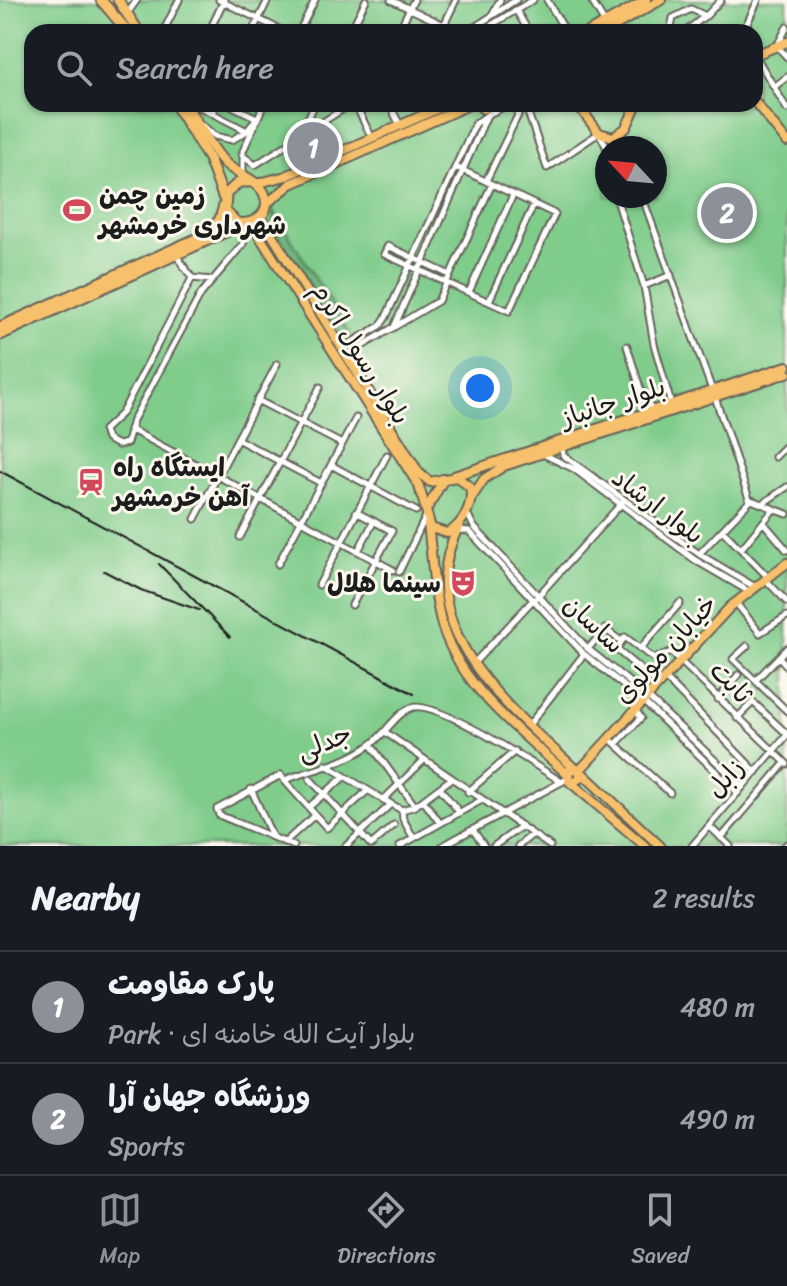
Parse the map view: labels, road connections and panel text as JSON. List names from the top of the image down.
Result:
{
  "streets": {
    "main road": ["بلوار رسول اکرم", "بلوار جانباز", "خیابان مولوی"],
    "street": [
      "بلوار ارشاد",
      "ساسان",
      "ثابت",
      "جدلی",
      "زابل"
    ]
  },
  "crossings": [
    ["بلوار رسول اکرم", "بلوار جانباز"],
    ["بلوار رسول اکرم", "خیابان مولوی"],
    ["بلوار رسول اکرم", "جدلی"],
    ["بلوار جانباز", "بلوار ارشاد"],
    ["بلوار ارشاد", "خیابان مولوی"],
    ["ساسان", "خیابان مولوی"],
    ["ساسان", "زابل"],
    ["خیابان مولوی", "ثابت"],
    ["خیابان مولوی", "جدلی"],
    ["ثابت", "زابل"]
  ],
  "places": {
    "sports": ["زمین چمن شهرداری خرمشهر"],
    "station": ["ایستگاه راه آهن خرمشهر"],
    "theatre": ["سینما هلال"]
  },
  "north": "top left",
  "page": {
    "search": "Search here",
    "pins": ["1", "2"],
    "heading": ["Nearby", "2 results"],
    "list": [
      {
        "mark": "1",
        "name": "پارک مقاومت",
        "note": "Park · بلوار آیت الله خامنه ای",
        "value": "480 m"
      },
      {
        "mark": "2",
        "name": "ورزشگاه جهان آرا",
        "note": "Sports",
        "value": "490 m"
      }
    ],
    "nav": ["Map", "Directions", "Saved"]
  }
}
